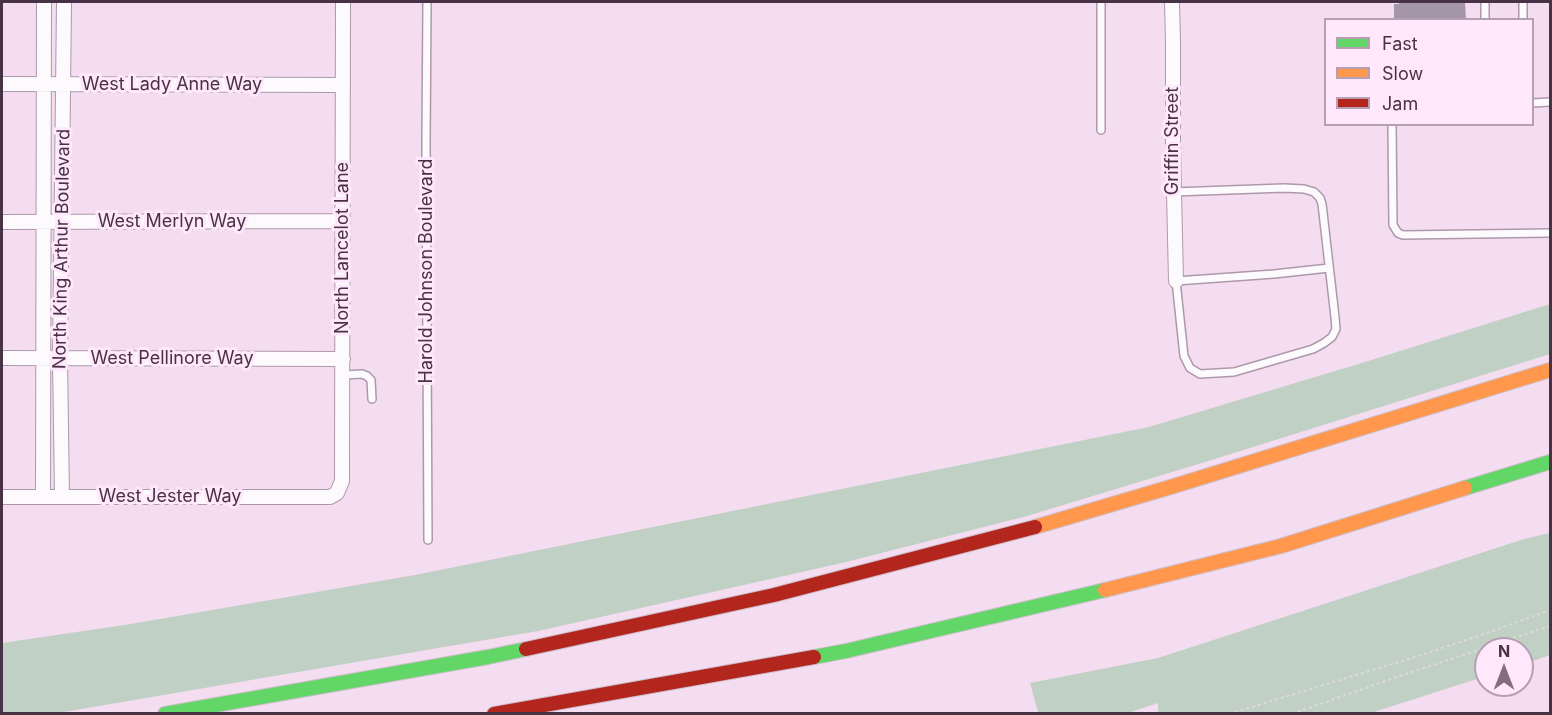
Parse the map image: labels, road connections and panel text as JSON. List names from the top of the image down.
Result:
{
  "streets": {
    "street": [
      "West Lady Anne Way",
      "Griffin Street",
      "West Merlyn Way",
      "North Lancelot Lane",
      "North King Arthur Boulevard",
      "West Pellinore Way",
      "West Jester Way"
    ],
    "lane": ["Harold Johnson Boulevard"]
  },
  "crossings": [
    ["West Lady Anne Way", "North Lancelot Lane"],
    ["West Lady Anne Way", "North King Arthur Boulevard"],
    ["West Merlyn Way", "North Lancelot Lane"],
    ["West Merlyn Way", "North King Arthur Boulevard"],
    ["North Lancelot Lane", "West Pellinore Way"],
    ["North Lancelot Lane", "West Jester Way"],
    ["North King Arthur Boulevard", "West Pellinore Way"],
    ["North King Arthur Boulevard", "West Jester Way"]
  ],
  "legend": ["Fast", "Slow", "Jam"],
  "north": "top"
}
